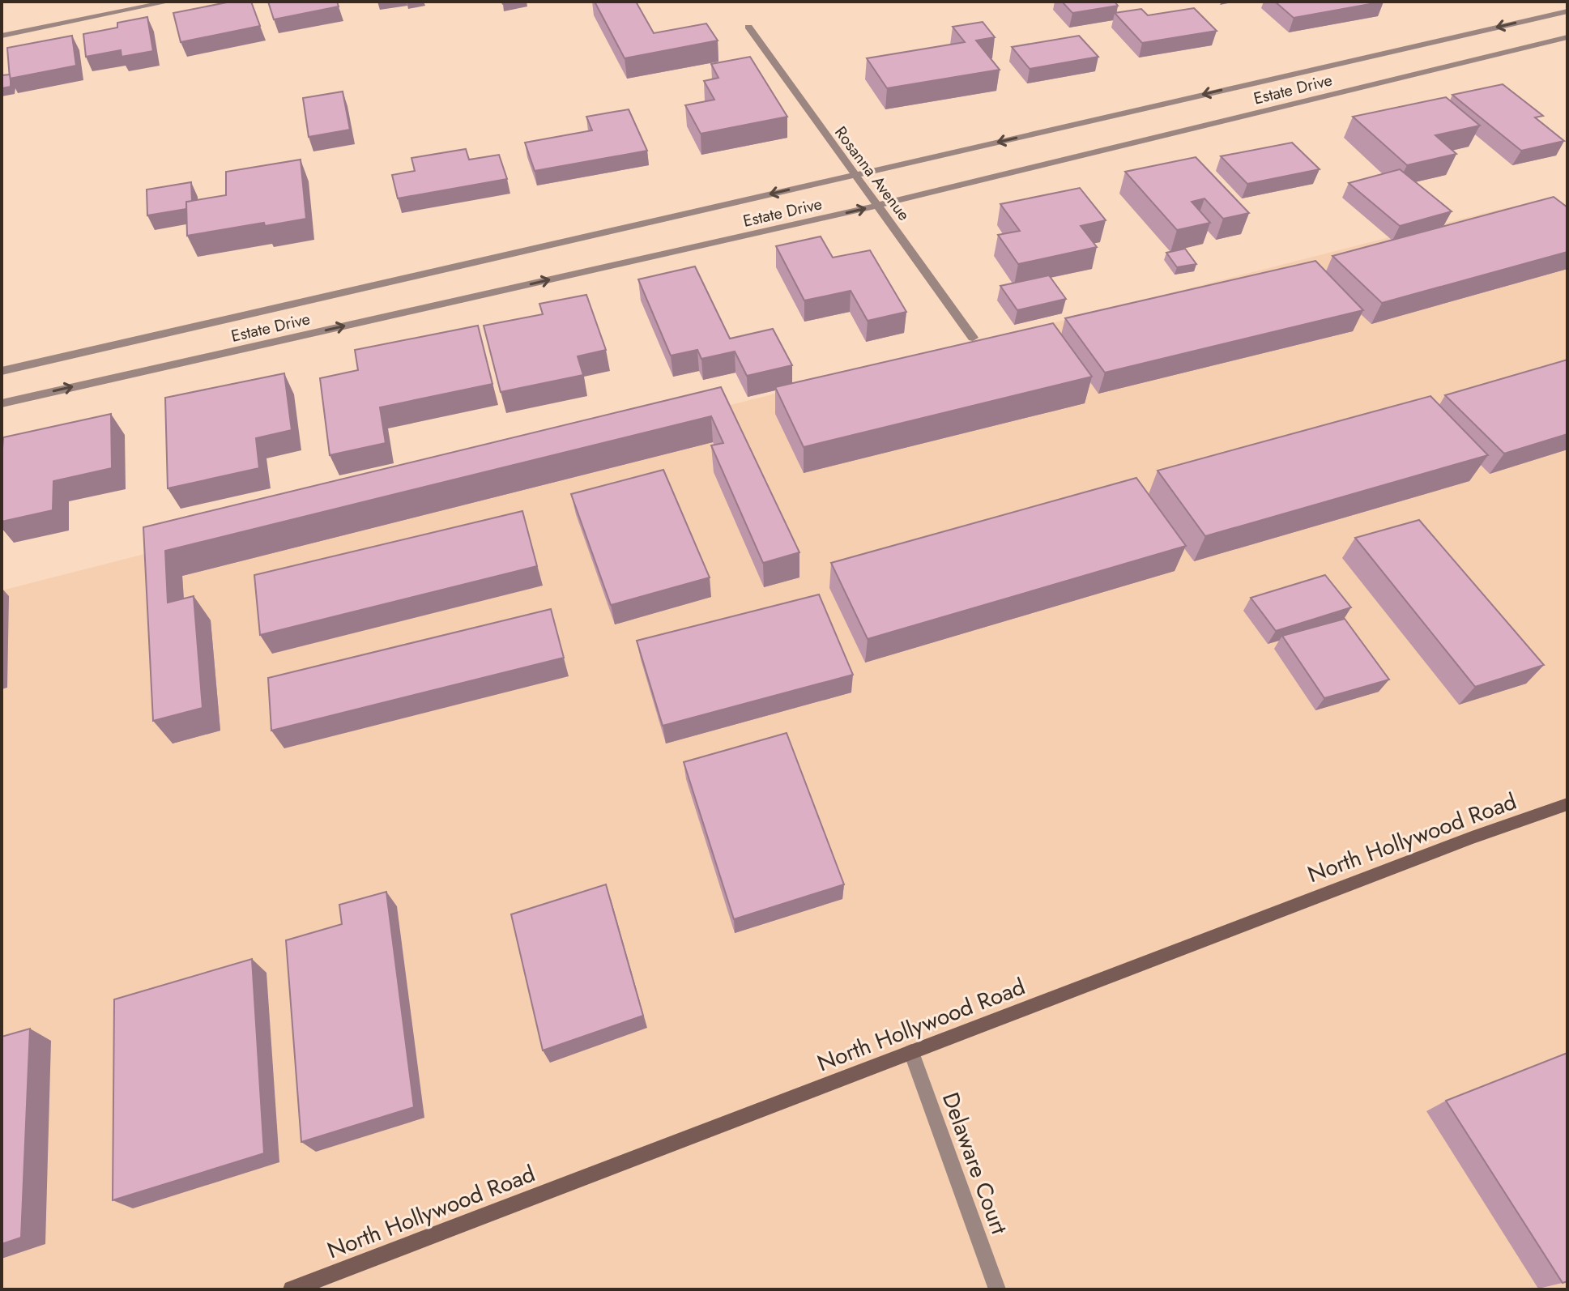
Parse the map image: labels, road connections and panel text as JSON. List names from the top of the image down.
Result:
{
  "streets": {
    "main road": ["North Hollywood Road"],
    "street": ["Estate Drive", "Rosanna Avenue", "Delaware Court"]
  },
  "crossings": [
    ["Estate Drive", "Rosanna Avenue"],
    ["North Hollywood Road", "Delaware Court"]
  ]
}
